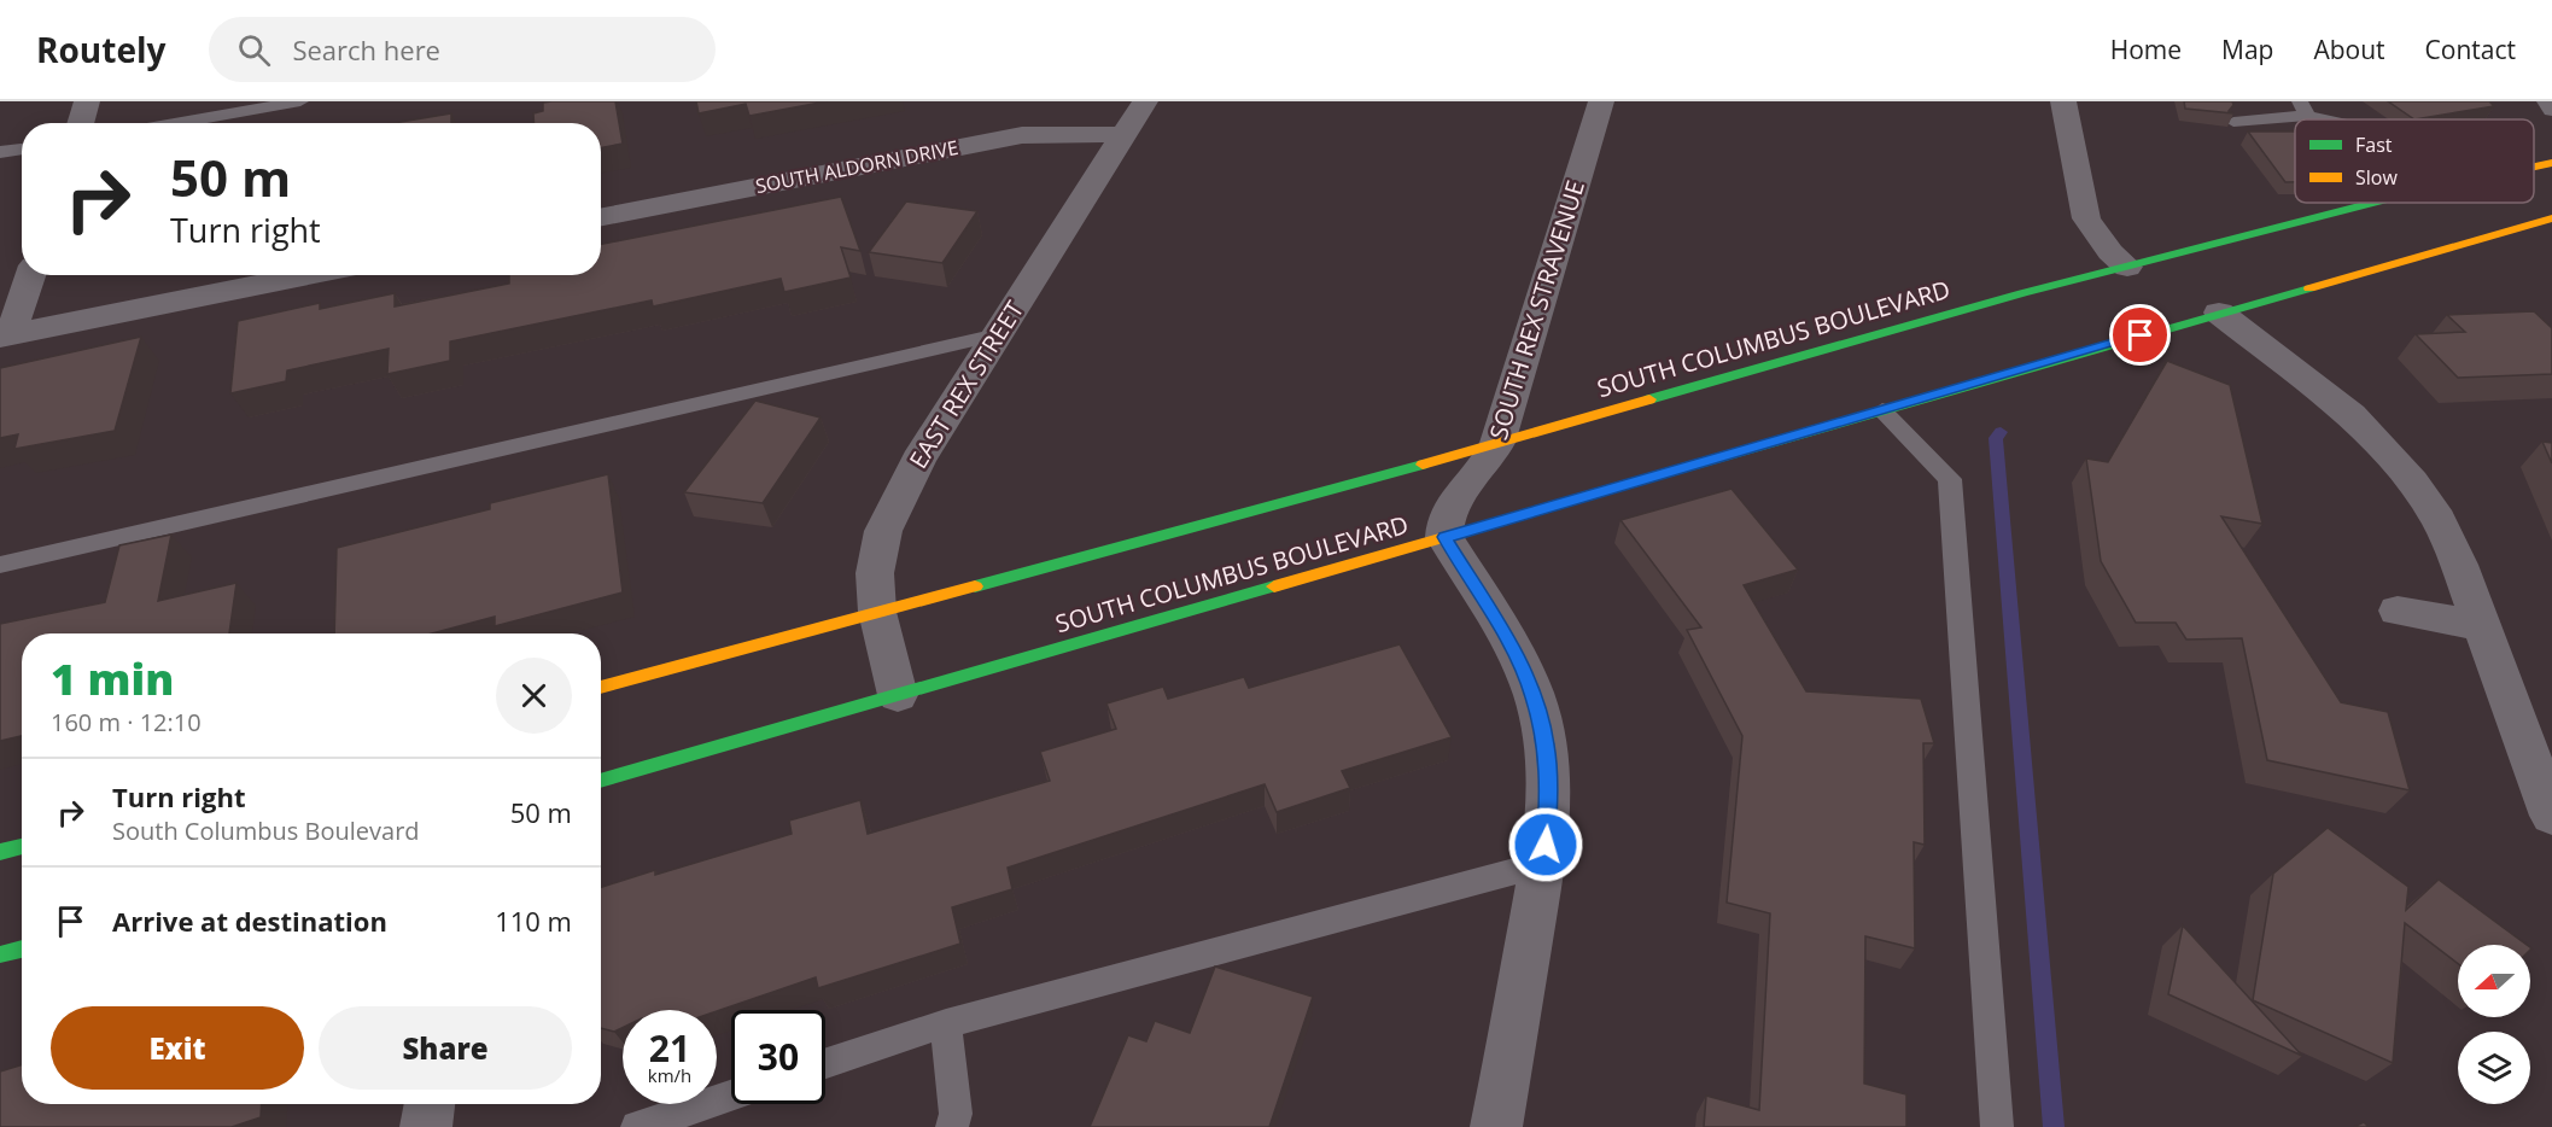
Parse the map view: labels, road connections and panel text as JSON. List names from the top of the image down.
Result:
{
  "streets": {
    "street": [
      "SOUTH ALDORN DRIVE",
      "SOUTH REX STRAVENUE",
      "SOUTH COLUMBUS BOULEVARD",
      "EAST REX STREET"
    ]
  },
  "crossings": [
    ["SOUTH ALDORN DRIVE", "EAST REX STREET"],
    ["SOUTH REX STRAVENUE", "SOUTH COLUMBUS BOULEVARD"],
    ["SOUTH COLUMBUS BOULEVARD", "EAST REX STREET"]
  ],
  "legend": ["Fast", "Slow"],
  "north": "left",
  "page": {
    "header": "Routely",
    "search": "Search here",
    "nav": [
      "Home",
      "Map",
      "About",
      "Contact"
    ],
    "turn": ["50 m", "Turn right"],
    "heading": ["1 min", "160 m · 12:10"],
    "list": [
      {
        "name": "Turn right",
        "note": "South Columbus Boulevard",
        "value": "50 m"
      },
      {
        "name": "Arrive at destination",
        "value": "110 m"
      }
    ],
    "buttons": ["Exit", "Share"],
    "speed": "21 km/h",
    "limit": "30"
  }
}
